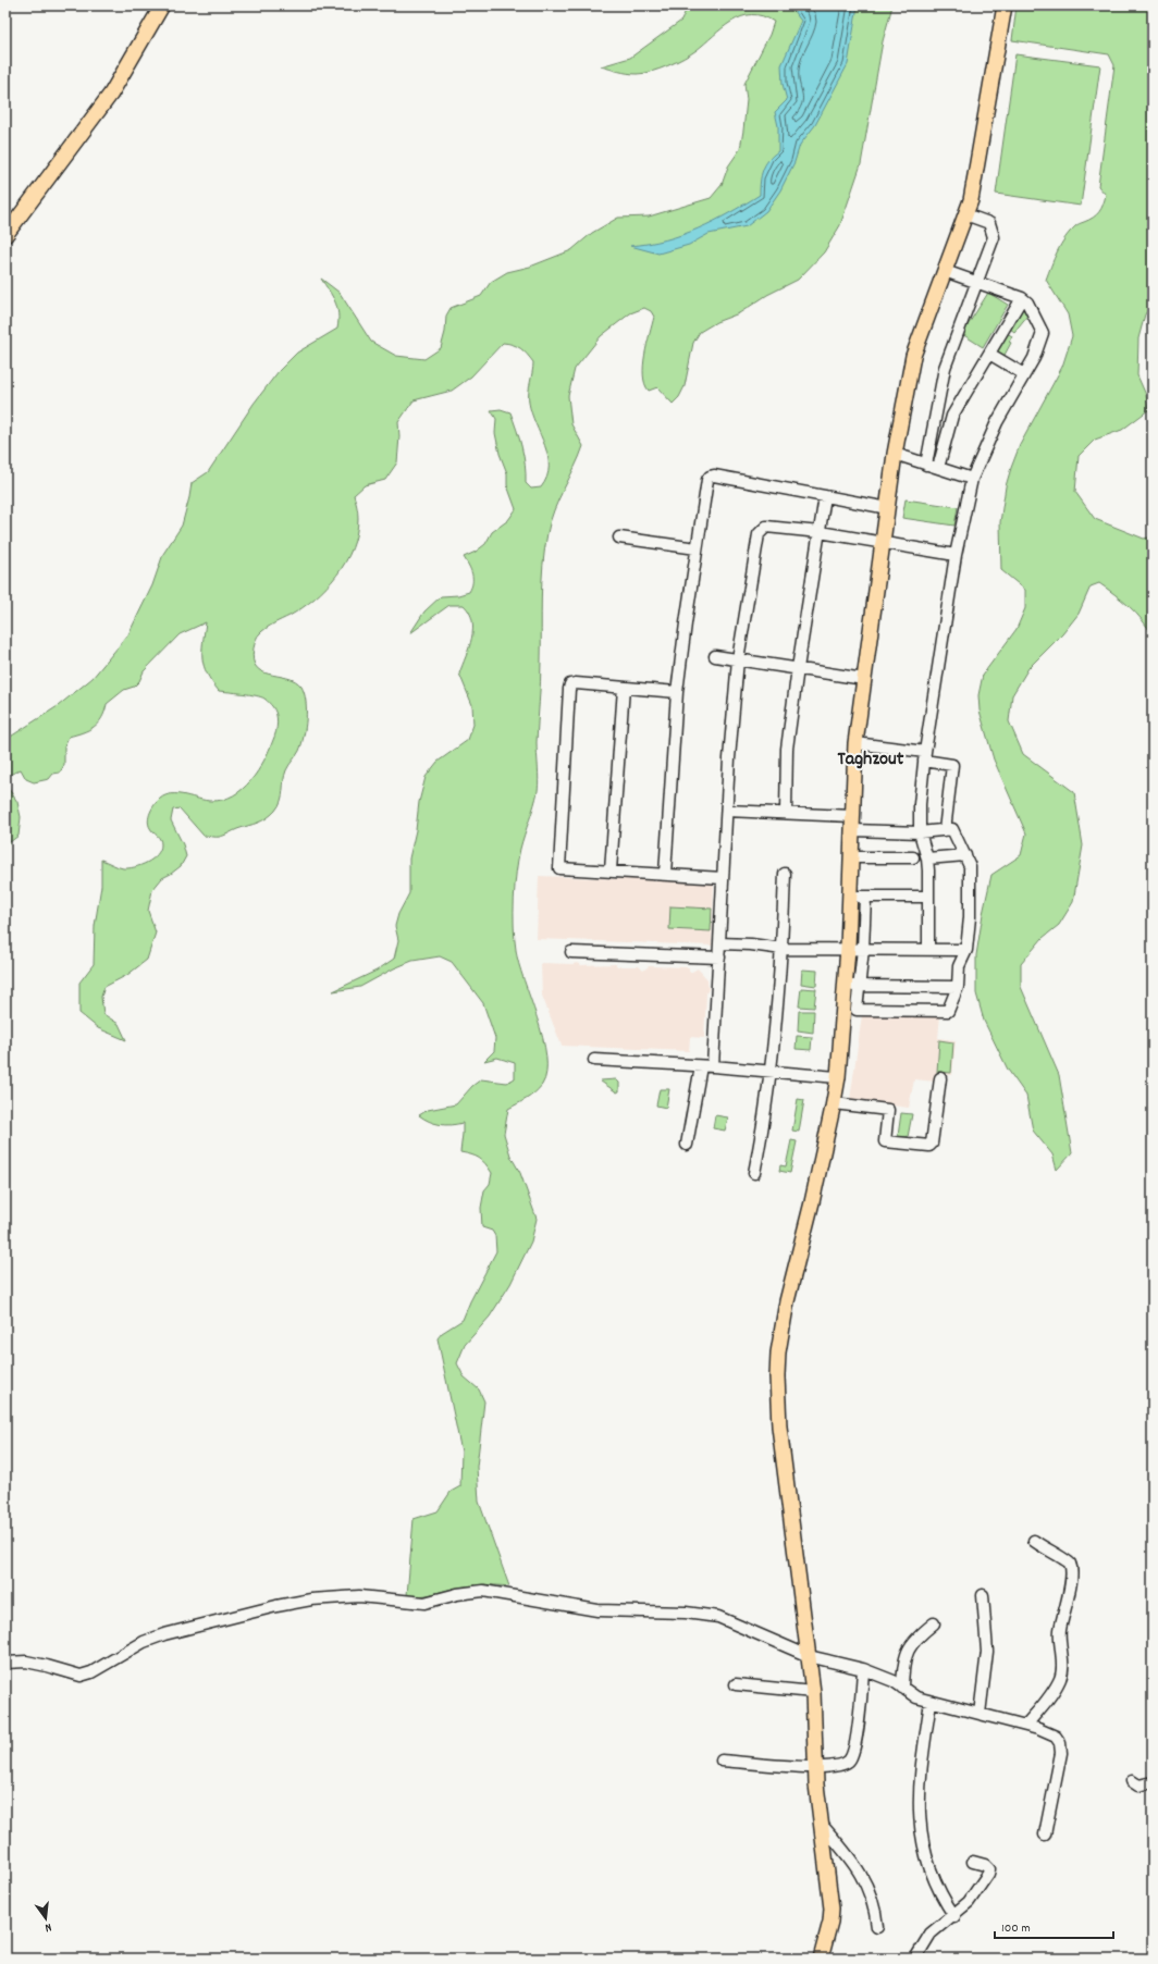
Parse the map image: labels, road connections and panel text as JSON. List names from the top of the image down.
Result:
{
  "districts": ["Taghzout"],
  "scale_bar": "100 m",
  "north": "bottom"
}
